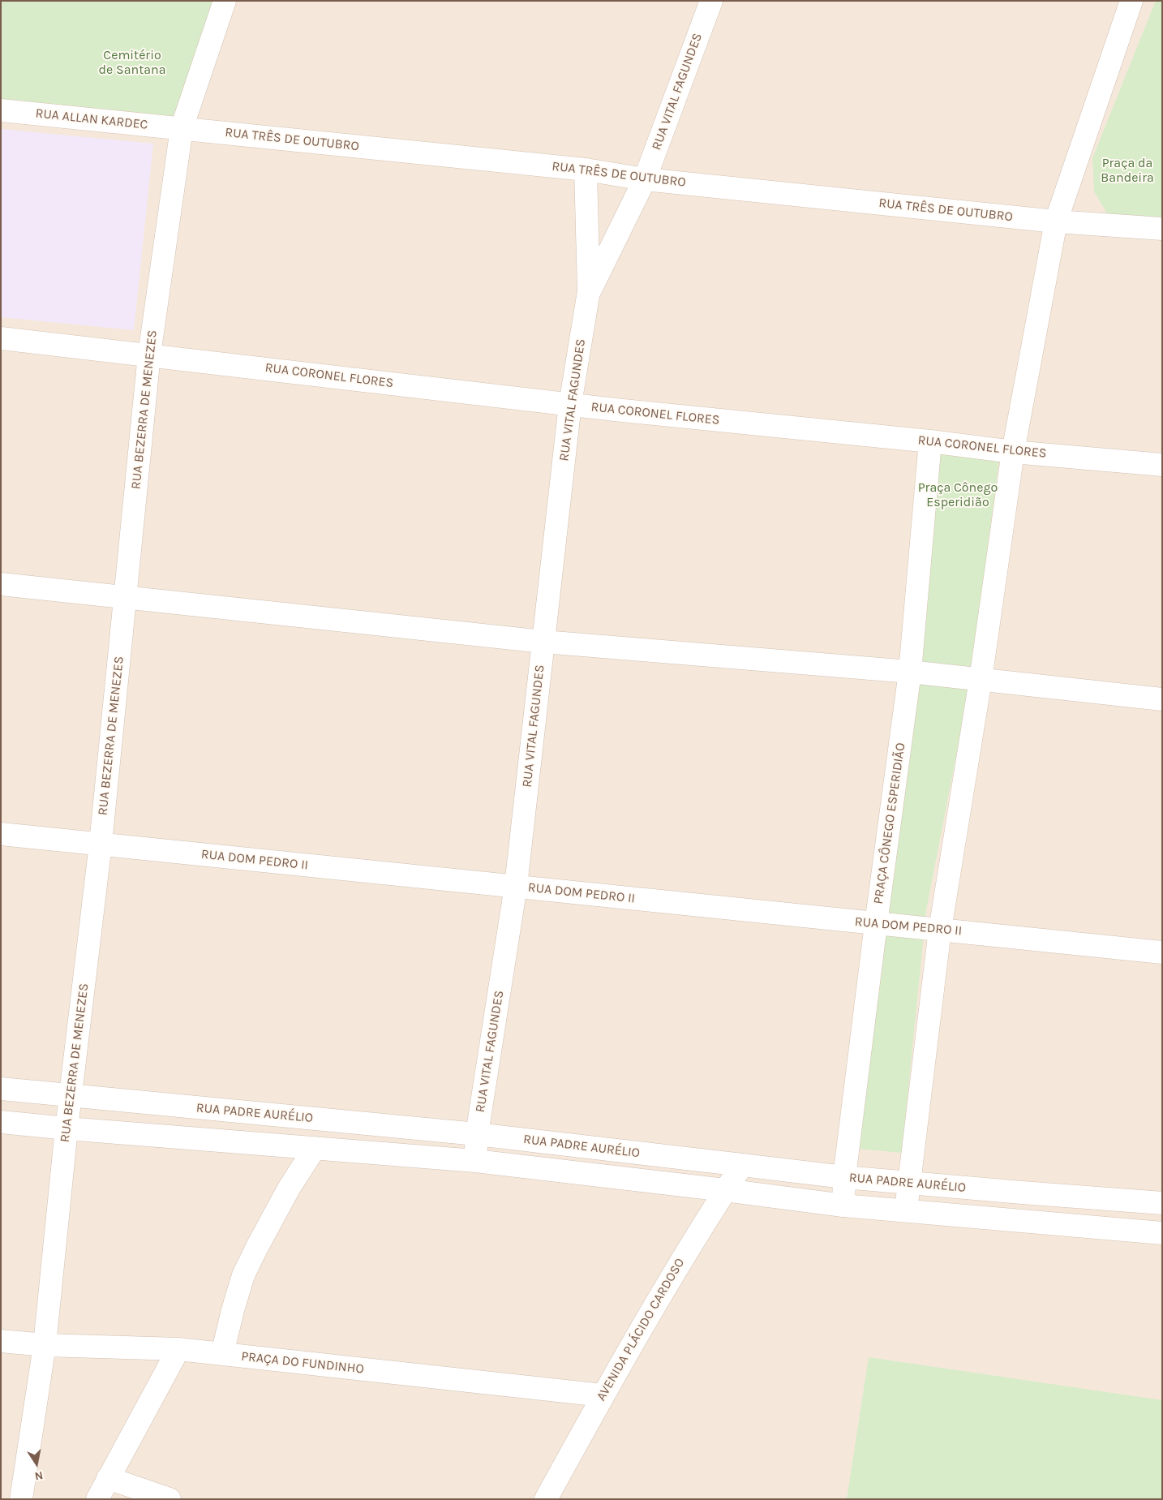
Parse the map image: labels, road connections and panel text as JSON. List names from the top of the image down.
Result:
{
  "streets": {
    "street": [
      "RUA VITAL FAGUNDES",
      "RUA ALLAN KARDEC",
      "RUA TRÊS DE OUTUBRO",
      "RUA CORONEL FLORES",
      "RUA BEZERRA DE MENEZES",
      "PRAÇA CÔNEGO ESPERIDIÃO",
      "RUA DOM PEDRO II",
      "RUA PADRE AURÉLIO",
      "AVENIDA PLÁCIDO CARDOSO",
      "PRAÇA DO FUNDINHO"
    ]
  },
  "crossings": [
    ["RUA VITAL FAGUNDES", "RUA TRÊS DE OUTUBRO"],
    ["RUA VITAL FAGUNDES", "RUA CORONEL FLORES"],
    ["RUA VITAL FAGUNDES", "RUA DOM PEDRO II"],
    ["RUA VITAL FAGUNDES", "RUA PADRE AURÉLIO"],
    ["RUA ALLAN KARDEC", "RUA TRÊS DE OUTUBRO"],
    ["RUA ALLAN KARDEC", "RUA BEZERRA DE MENEZES"],
    ["RUA TRÊS DE OUTUBRO", "RUA BEZERRA DE MENEZES"],
    ["RUA CORONEL FLORES", "RUA BEZERRA DE MENEZES"],
    ["RUA CORONEL FLORES", "PRAÇA CÔNEGO ESPERIDIÃO"],
    ["RUA BEZERRA DE MENEZES", "RUA DOM PEDRO II"],
    ["RUA BEZERRA DE MENEZES", "RUA PADRE AURÉLIO"],
    ["RUA BEZERRA DE MENEZES", "PRAÇA DO FUNDINHO"],
    ["PRAÇA CÔNEGO ESPERIDIÃO", "RUA DOM PEDRO II"],
    ["PRAÇA CÔNEGO ESPERIDIÃO", "RUA PADRE AURÉLIO"],
    ["RUA PADRE AURÉLIO", "AVENIDA PLÁCIDO CARDOSO"],
    ["AVENIDA PLÁCIDO CARDOSO", "PRAÇA DO FUNDINHO"]
  ],
  "parks": ["Cemitério de Santana", "Praça da Bandeira", "Praça Cônego Esperidião"],
  "north": "bottom"
}
